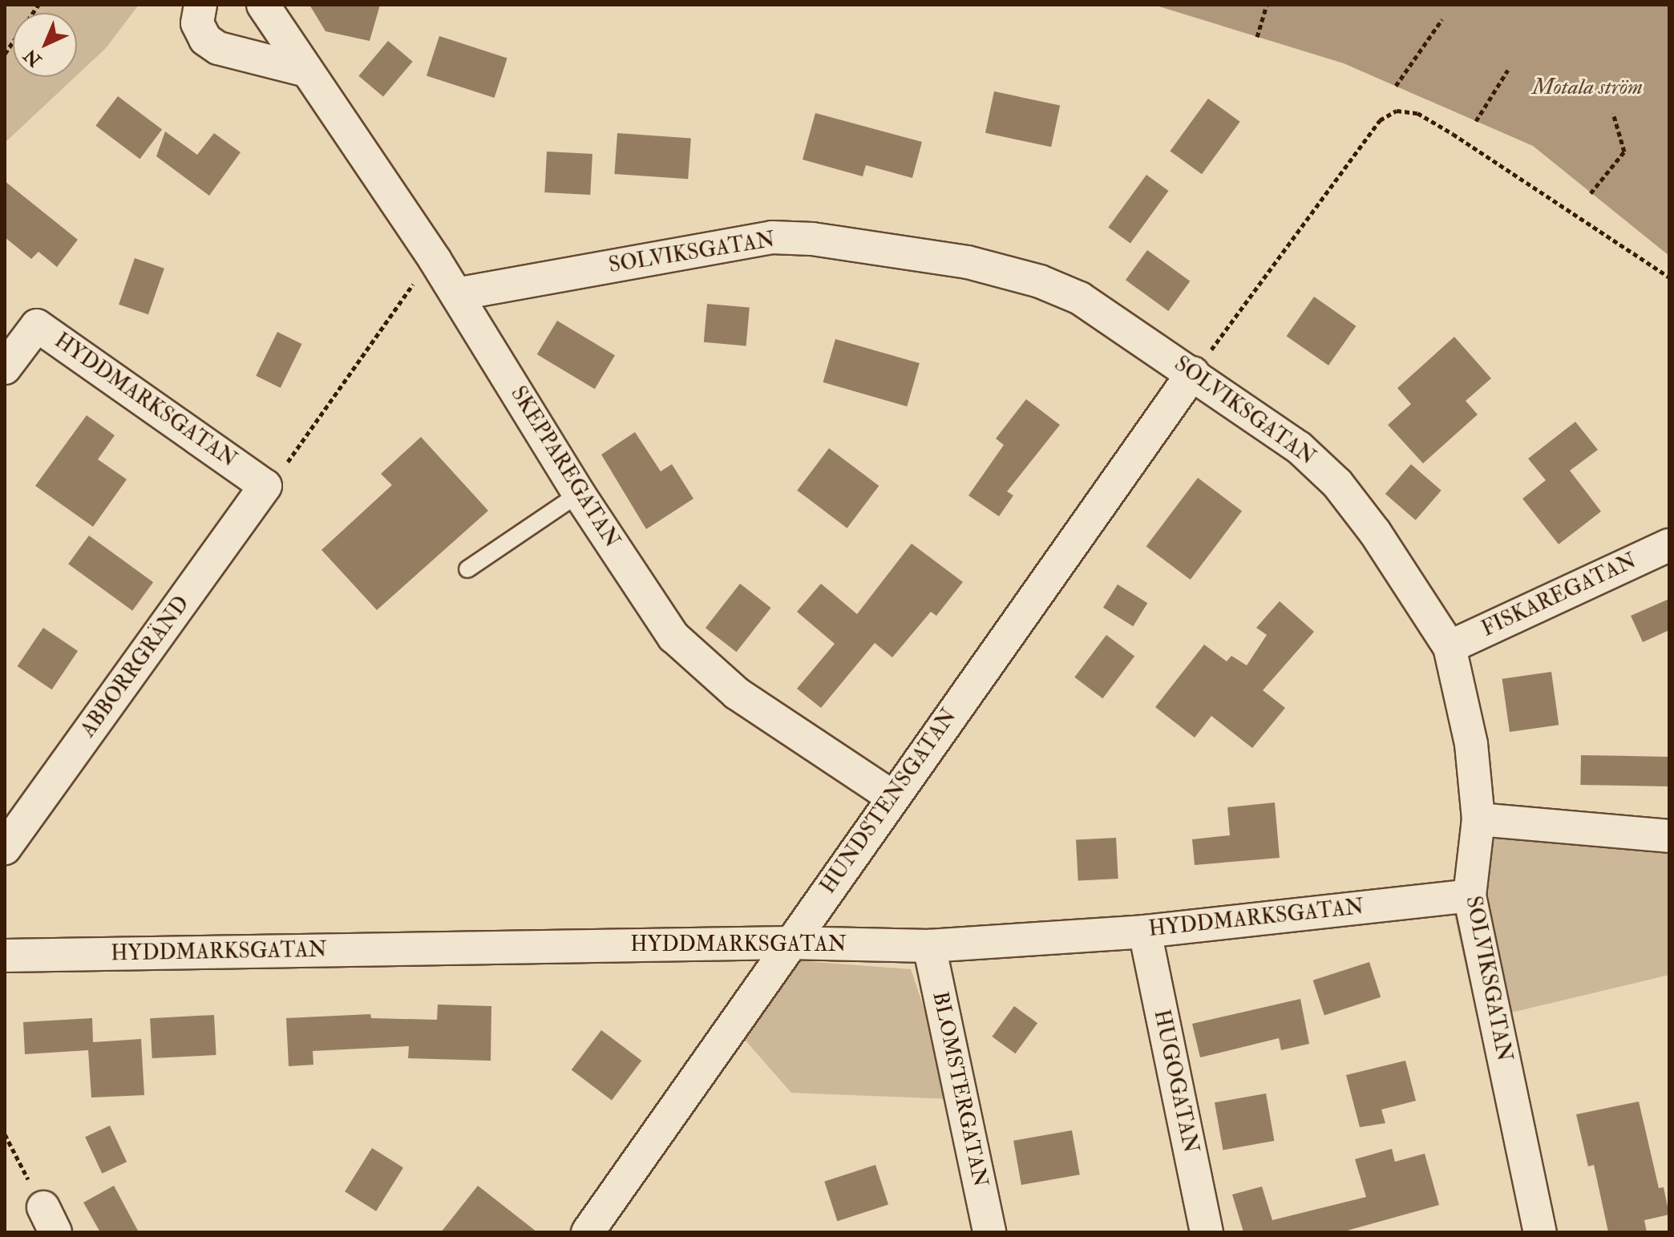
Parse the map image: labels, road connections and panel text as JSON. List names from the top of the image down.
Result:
{
  "streets": {
    "street": [
      "SOLVIKSGATAN",
      "HYDDMARKSGATAN",
      "SKEPPAREGATAN",
      "FISKAREGATAN",
      "ABBORRGRÄND",
      "HUNDSTENSGATAN",
      "HUGOGATAN",
      "BLOMSTERGATAN"
    ]
  },
  "crossings": [
    ["SOLVIKSGATAN", "HYDDMARKSGATAN"],
    ["SOLVIKSGATAN", "SKEPPAREGATAN"],
    ["SOLVIKSGATAN", "FISKAREGATAN"],
    ["SOLVIKSGATAN", "HUNDSTENSGATAN"],
    ["HYDDMARKSGATAN", "ABBORRGRÄND"],
    ["HYDDMARKSGATAN", "HUNDSTENSGATAN"],
    ["HYDDMARKSGATAN", "HUGOGATAN"],
    ["HYDDMARKSGATAN", "BLOMSTERGATAN"],
    ["SKEPPAREGATAN", "HUNDSTENSGATAN"]
  ],
  "water": ["Motala ström"],
  "north": "bottom left"
}
